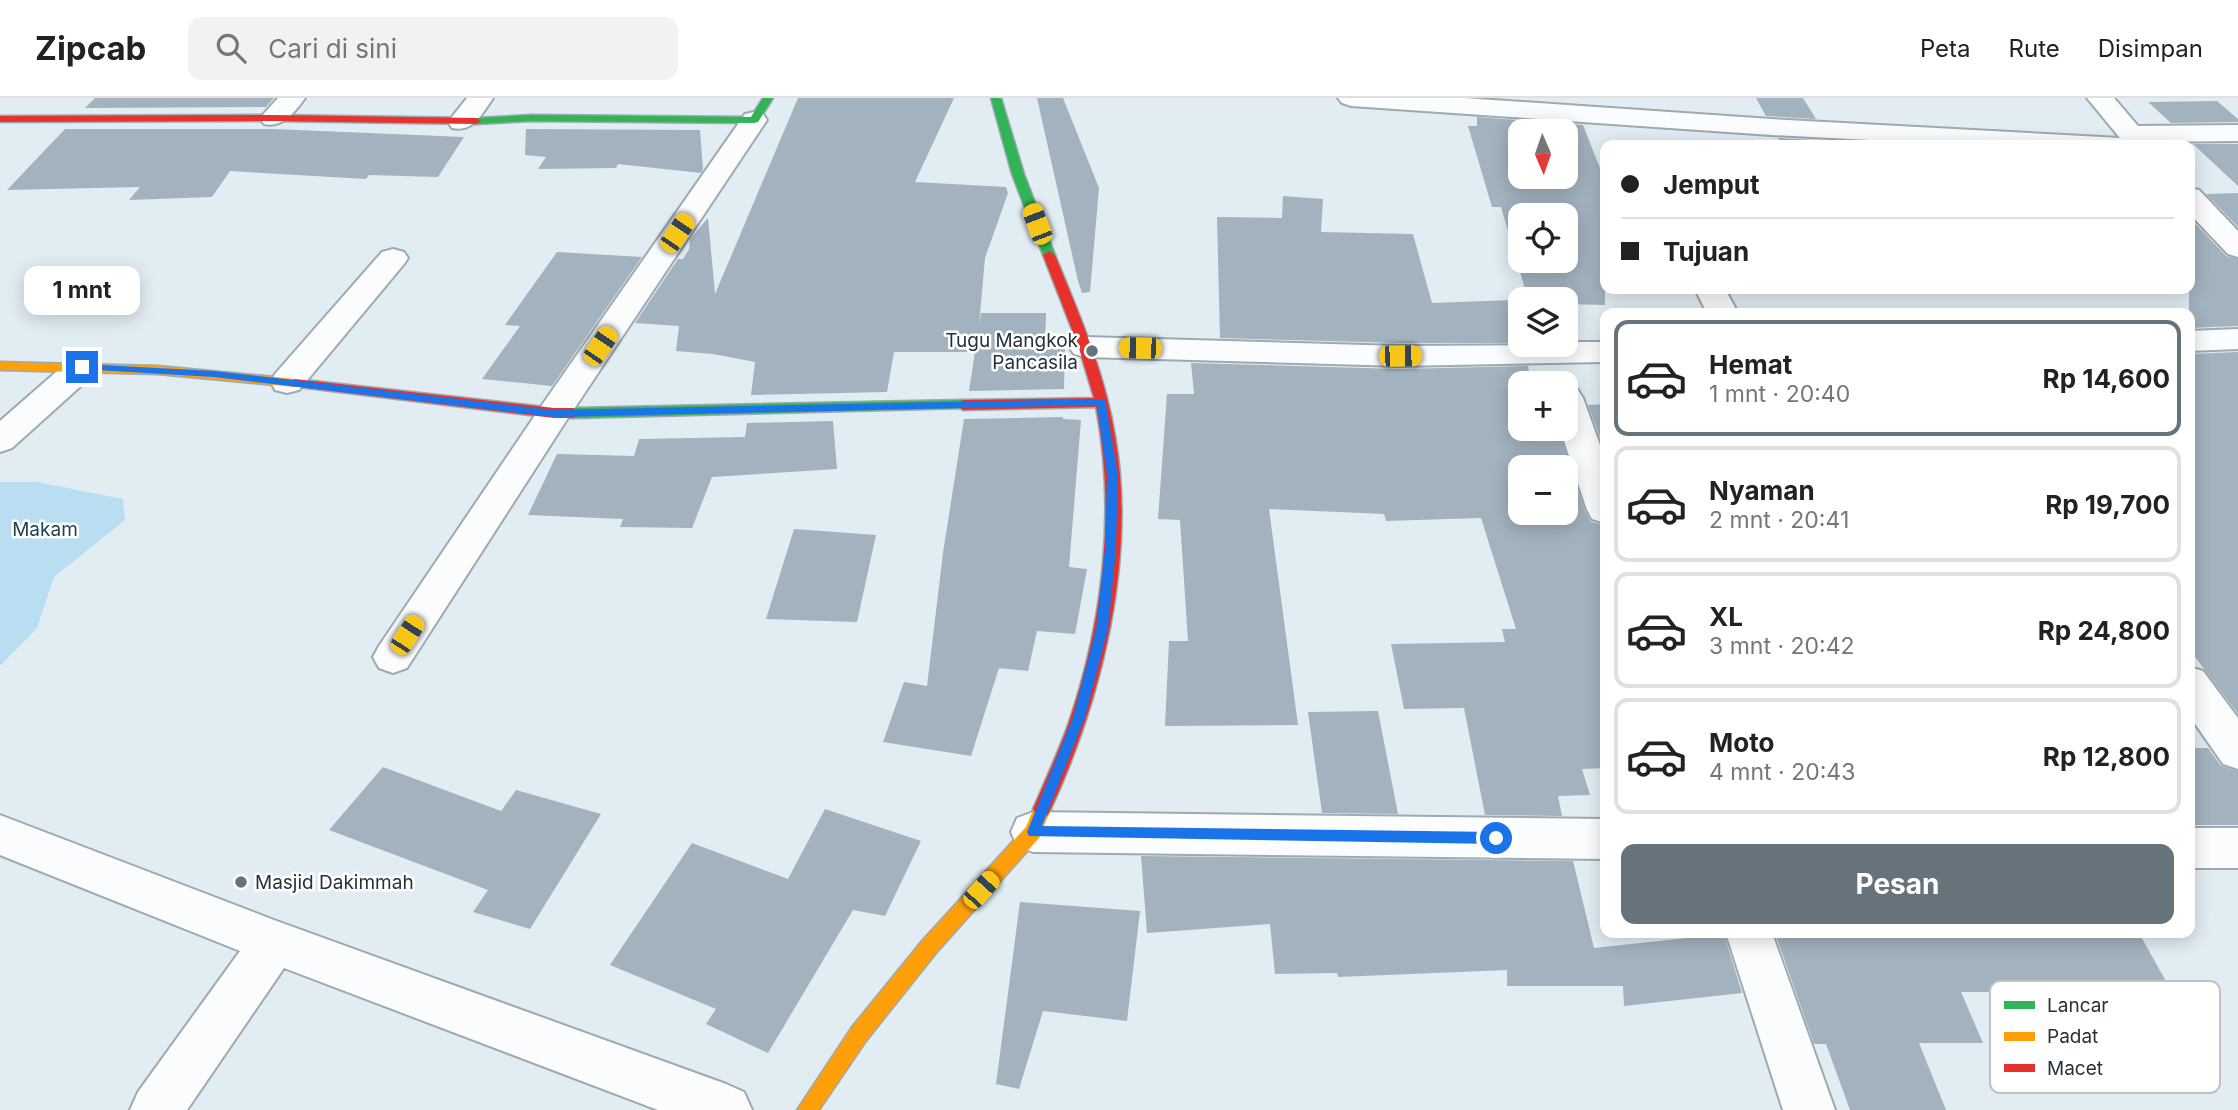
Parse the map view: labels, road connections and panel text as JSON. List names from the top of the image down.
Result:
{
  "parks": ["Makam"],
  "places": ["Tugu Mangkok Pancasila", "Masjid Dakimmah"],
  "legend": ["Lancar", "Padat", "Macet"],
  "north": "bottom",
  "page": {
    "header": "Zipcab",
    "search": "Cari di sini",
    "nav": ["Peta", "Rute", "Disimpan"],
    "map_buttons": ["+", "−"],
    "banner": ["Jemput", "Tujuan"],
    "bubble": "1 mnt",
    "list": [
      {
        "name": "Hemat",
        "note": "1 mnt · 20:40",
        "value": "Rp 14,600"
      },
      {
        "name": "Nyaman",
        "note": "2 mnt · 20:41",
        "value": "Rp 19,700"
      },
      {
        "name": "XL",
        "note": "3 mnt · 20:42",
        "value": "Rp 24,800"
      },
      {
        "name": "Moto",
        "note": "4 mnt · 20:43",
        "value": "Rp 12,800"
      }
    ],
    "buttons": "Pesan"
  }
}
